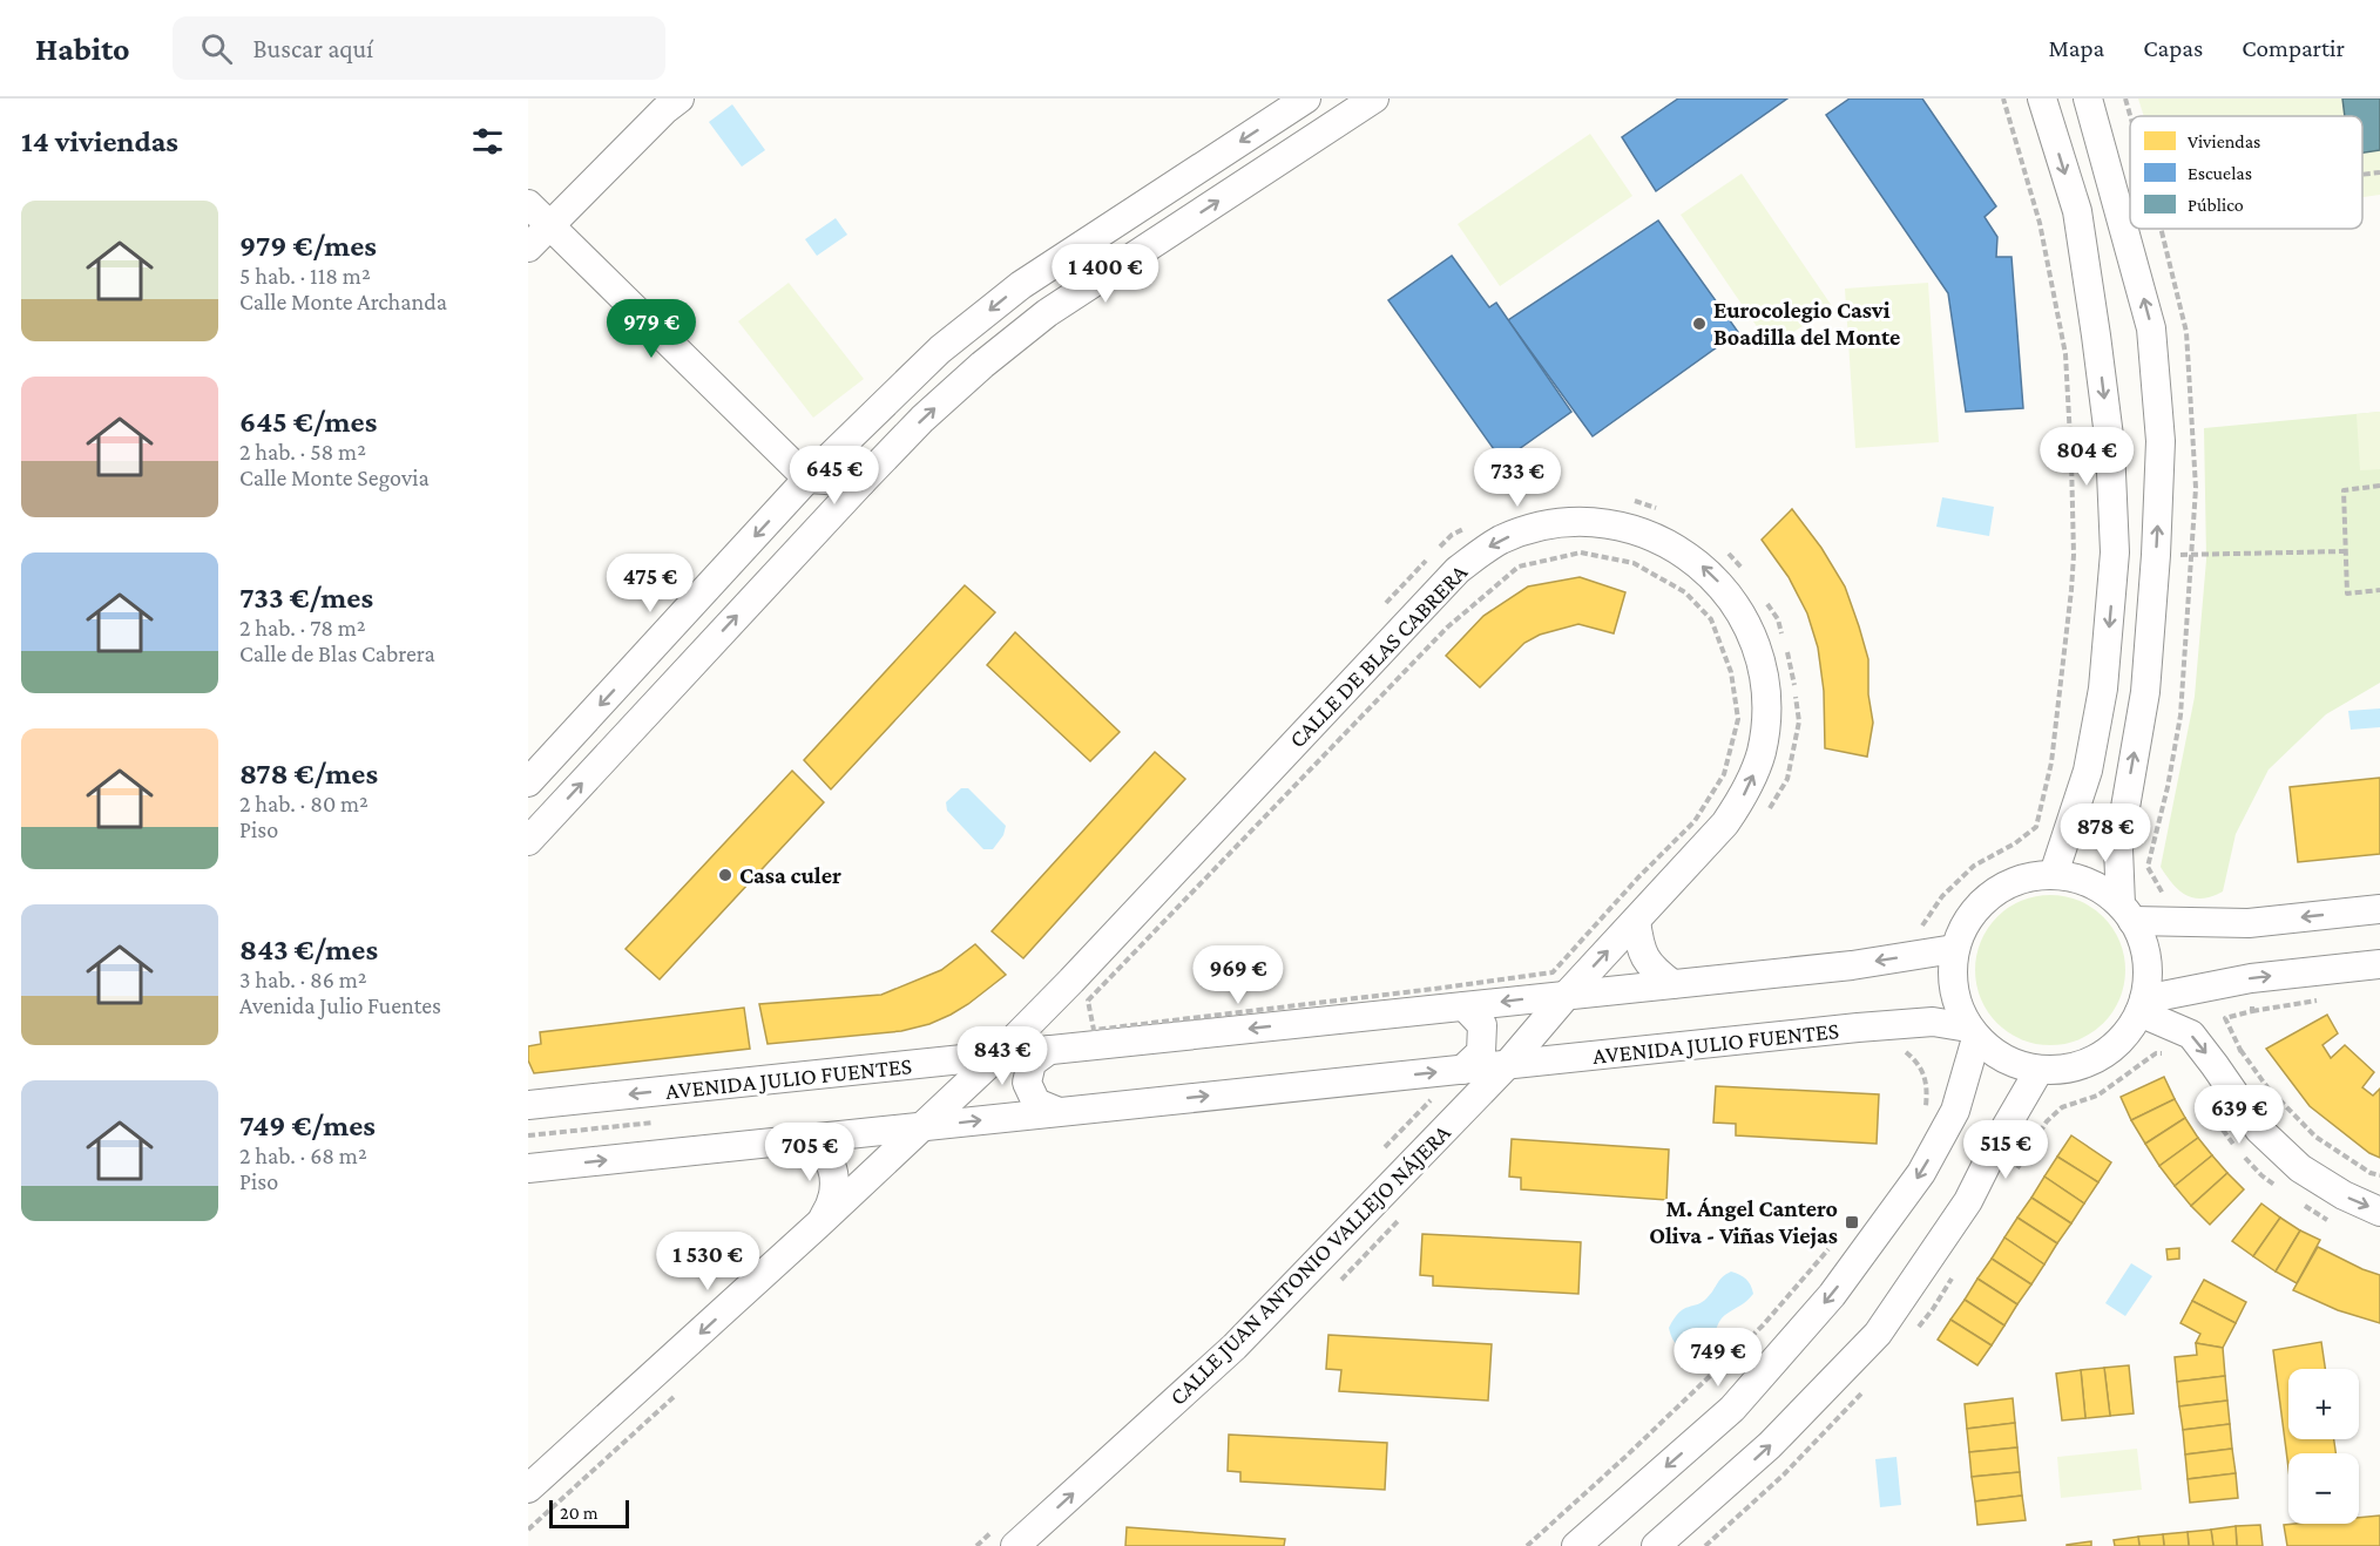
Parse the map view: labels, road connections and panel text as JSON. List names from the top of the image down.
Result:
{
  "streets": {
    "street": ["CALLE DE BLAS CABRERA", "AVENIDA JULIO FUENTES", "CALLE JUAN ANTONIO VALLEJO NÁJERA"]
  },
  "crossings": [
    ["CALLE DE BLAS CABRERA", "AVENIDA JULIO FUENTES"],
    ["CALLE DE BLAS CABRERA", "CALLE JUAN ANTONIO VALLEJO NÁJERA"],
    ["AVENIDA JULIO FUENTES", "CALLE JUAN ANTONIO VALLEJO NÁJERA"]
  ],
  "one_way": ["CALLE JUAN ANTONIO VALLEJO NÁJERA"],
  "places": {
    "other": ["Eurocolegio Casvi Boadilla del Monte", "Casa culer"],
    "transit": ["M. Ángel Cantero Oliva - Viñas Viejas"]
  },
  "legend": ["Viviendas", "Escuelas", "Público"],
  "scale_bar": "20 m",
  "page": {
    "header": "Habito",
    "search": "Buscar aquí",
    "nav": ["Mapa", "Capas", "Compartir"],
    "heading": "14 viviendas",
    "list": [
      {
        "name": "979 €/mes",
        "note": "5 hab. · 118 m² · Calle Monte Archanda"
      },
      {
        "name": "645 €/mes",
        "note": "2 hab. · 58 m² · Calle Monte Segovia"
      },
      {
        "name": "733 €/mes",
        "note": "2 hab. · 78 m² · Calle de Blas Cabrera"
      },
      {
        "name": "878 €/mes",
        "note": "2 hab. · 80 m² · Piso"
      },
      {
        "name": "843 €/mes",
        "note": "3 hab. · 86 m² · Avenida Julio Fuentes"
      },
      {
        "name": "749 €/mes",
        "note": "2 hab. · 68 m² · Piso"
      }
    ],
    "price": [
      "1 400 €",
      "979 €",
      "804 €",
      "645 €",
      "733 €",
      "475 €",
      "878 €",
      "969 €",
      "843 €",
      "639 €",
      "515 €",
      "705 €",
      "1 530 €",
      "749 €"
    ],
    "map_buttons": ["+", "−"],
    "scale": "20 m"
  }
}
